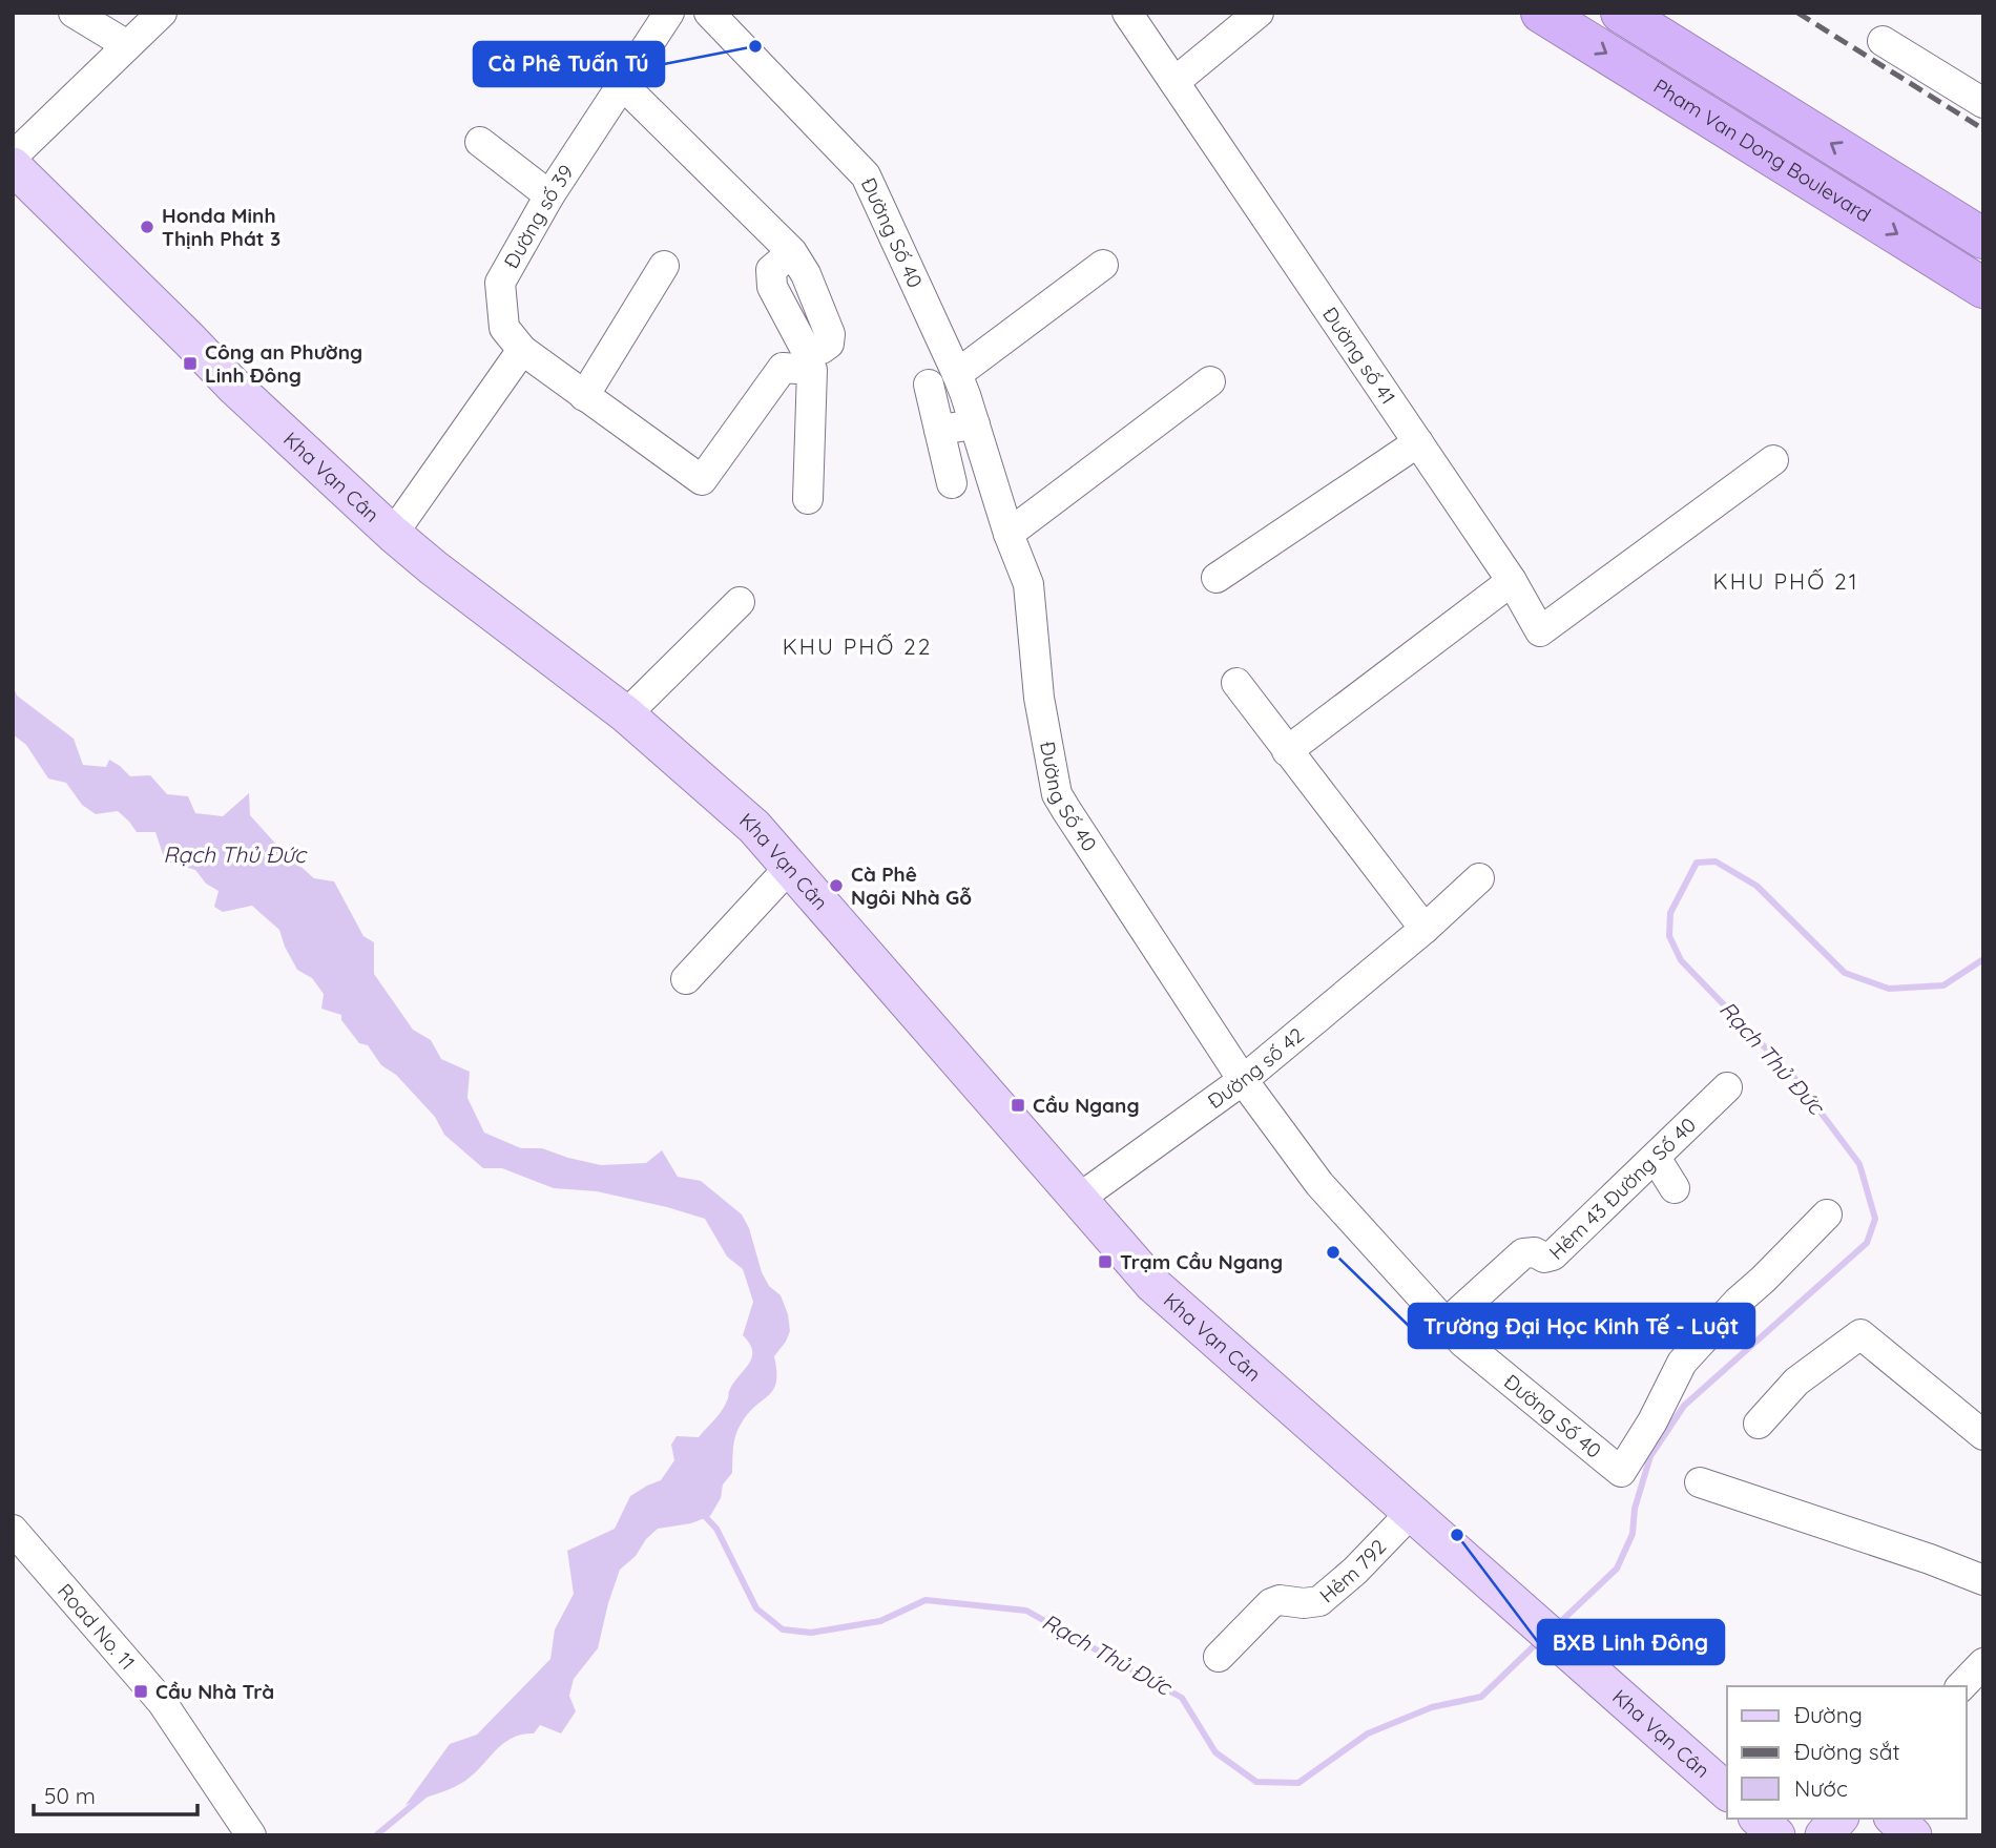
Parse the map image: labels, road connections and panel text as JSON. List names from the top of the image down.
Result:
{
  "streets": {
    "highway": ["Pham Van Dong Boulevard"],
    "main road": ["Kha Vạn Cân"],
    "street": [
      "Đường số 39",
      "Đường Số 40",
      "Đường số 41",
      "Đường số 42",
      "Hẻm 43 Đường Số 40",
      "Hẻm 792",
      "Road No. 11"
    ]
  },
  "crossings": [
    ["Đường Số 40", "Đường số 42"],
    ["Đường Số 40", "Hẻm 43 Đường Số 40"],
    ["Kha Vạn Cân", "Đường số 42"],
    ["Kha Vạn Cân", "Hẻm 792"]
  ],
  "districts": ["KHU PHỐ 21", "KHU PHỐ 22"],
  "water": ["Rạch Thủ Đức"],
  "places": {
    "other": [
      "Cà Phê Tuấn Tú",
      "Honda Minh Thịnh Phát 3",
      "Cà Phê Ngôi Nhà Gỗ",
      "Trường Đại Học Kinh Tế - Luật",
      "BXB Linh Đông"
    ],
    "transit": [
      "Công an Phường Linh Đông",
      "Cầu Ngang",
      "Trạm Cầu Ngang",
      "Cầu Nhà Trà"
    ]
  },
  "legend": ["Đường", "Đường sắt", "Nước"],
  "scale_bar": "50 m"
}
